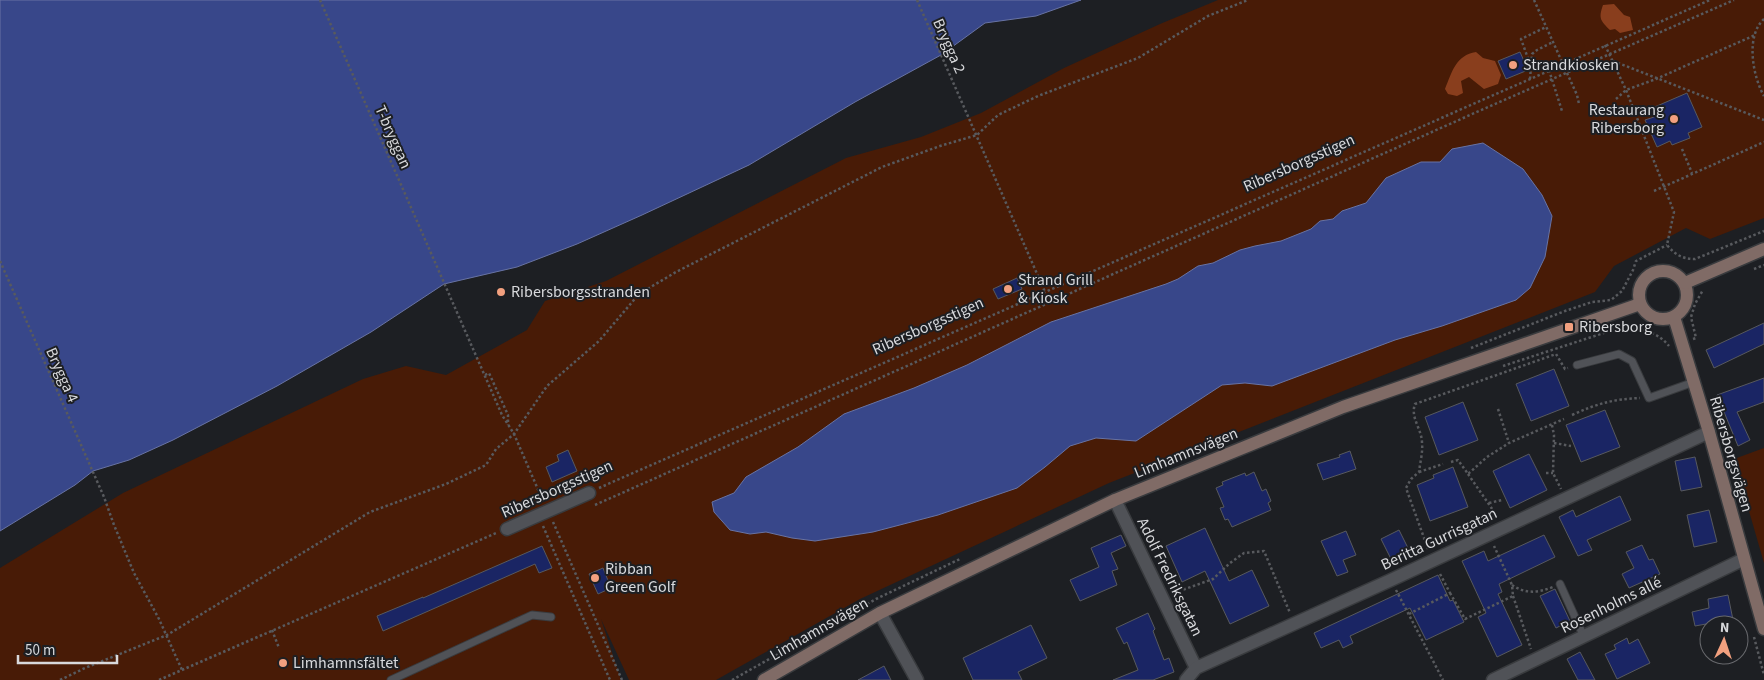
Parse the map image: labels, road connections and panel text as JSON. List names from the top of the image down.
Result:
{
  "streets": {
    "main road": ["Limhamnsvägen", "Ribersborgsvägen"],
    "street": [
      "Ribersborgsstigen",
      "Beritta Gurrisgatan",
      "Adolf Fredriksgatan",
      "Rosenholms allé"
    ],
    "path": ["Brygga 2", "T-bryggan", "Brygga 4"]
  },
  "crossings": [
    ["Brygga 2", "Ribersborgsstigen"],
    ["Ribersborgsstigen", "Brygga 4"],
    ["Limhamnsvägen", "Ribersborgsvägen"],
    ["Limhamnsvägen", "Adolf Fredriksgatan"],
    ["Ribersborgsvägen", "Beritta Gurrisgatan"],
    ["Ribersborgsvägen", "Rosenholms allé"],
    ["Beritta Gurrisgatan", "Adolf Fredriksgatan"]
  ],
  "places": {
    "other": [
      "Strandkiosken",
      "Restaurang Ribersborg",
      "Strand Grill & Kiosk",
      "Ribersborgsstranden",
      "Ribban Green Golf",
      "Limhamnsfältet"
    ],
    "transit": ["Ribersborg"]
  },
  "scale_bar": "50 m",
  "north": "top"
}
